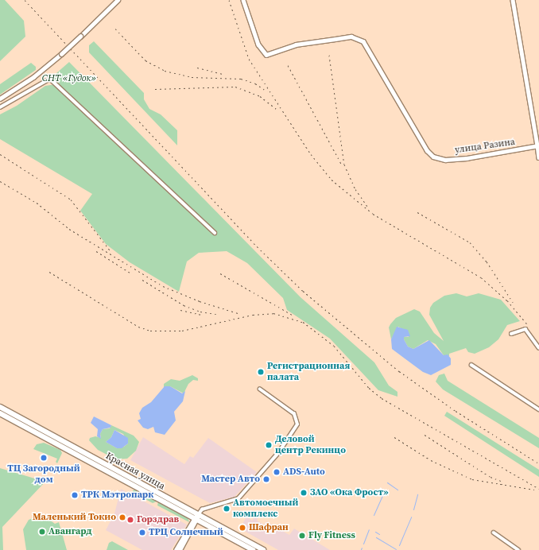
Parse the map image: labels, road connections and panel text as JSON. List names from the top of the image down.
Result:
{
  "streets": {
    "highway": ["Красная улица"],
    "street": ["улица Разина"]
  },
  "parks": ["СНТ «Гудок»"],
  "places": [
    "Регистрационная палата",
    "Деловой центр Рекинцо",
    "ТЦ Загородный дом",
    "ADS-Auto",
    "Мастер Авто",
    "ЗАО «Ока Фрост»",
    "ТРК Мэтропарк",
    "Автомоечный комплекс",
    "Маленький Токио",
    "Горздрав",
    "Шафран",
    "Авангард",
    "ТРЦ Солнечный",
    "Fly Fitness"
  ]
}
